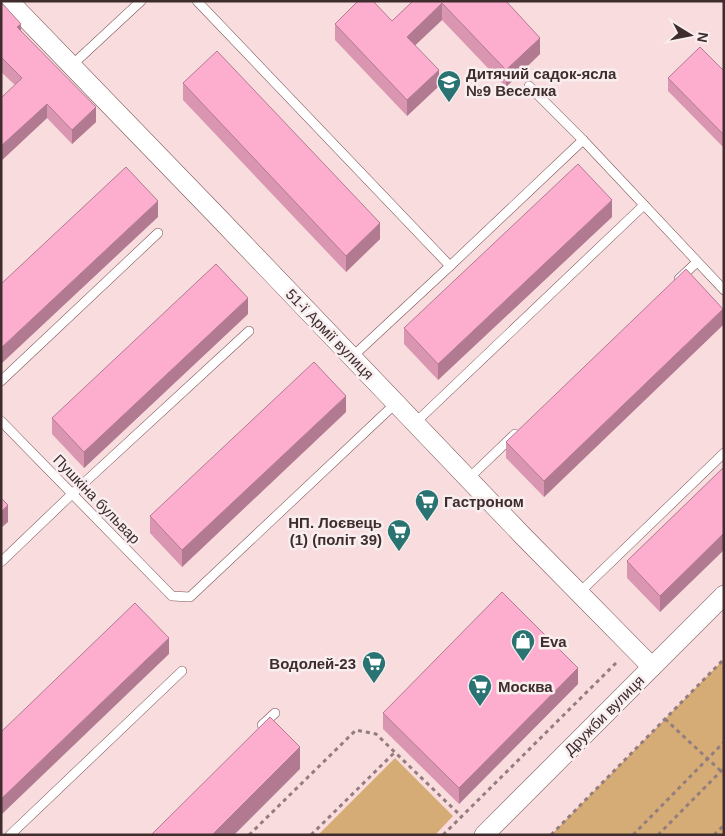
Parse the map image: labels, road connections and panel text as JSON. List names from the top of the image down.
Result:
{
  "streets": {
    "street": ["51-ї Армії вулиця", "Дружби вулиця"],
    "lane": ["Пушкіна бульвар"]
  },
  "crossings": [
    ["51-ї Армії вулиця", "Пушкіна бульвар"],
    ["51-ї Армії вулиця", "Дружби вулиця"]
  ],
  "places": {
    "school or university": ["Дитячий садок-ясла №9 Веселка"],
    "supermarket": [
      "Гастроном",
      "НП. Лоєвець (1) (політ 39)",
      "Водолей-23",
      "Москва"
    ],
    "shop": ["Eva"]
  },
  "north": "right"
}
